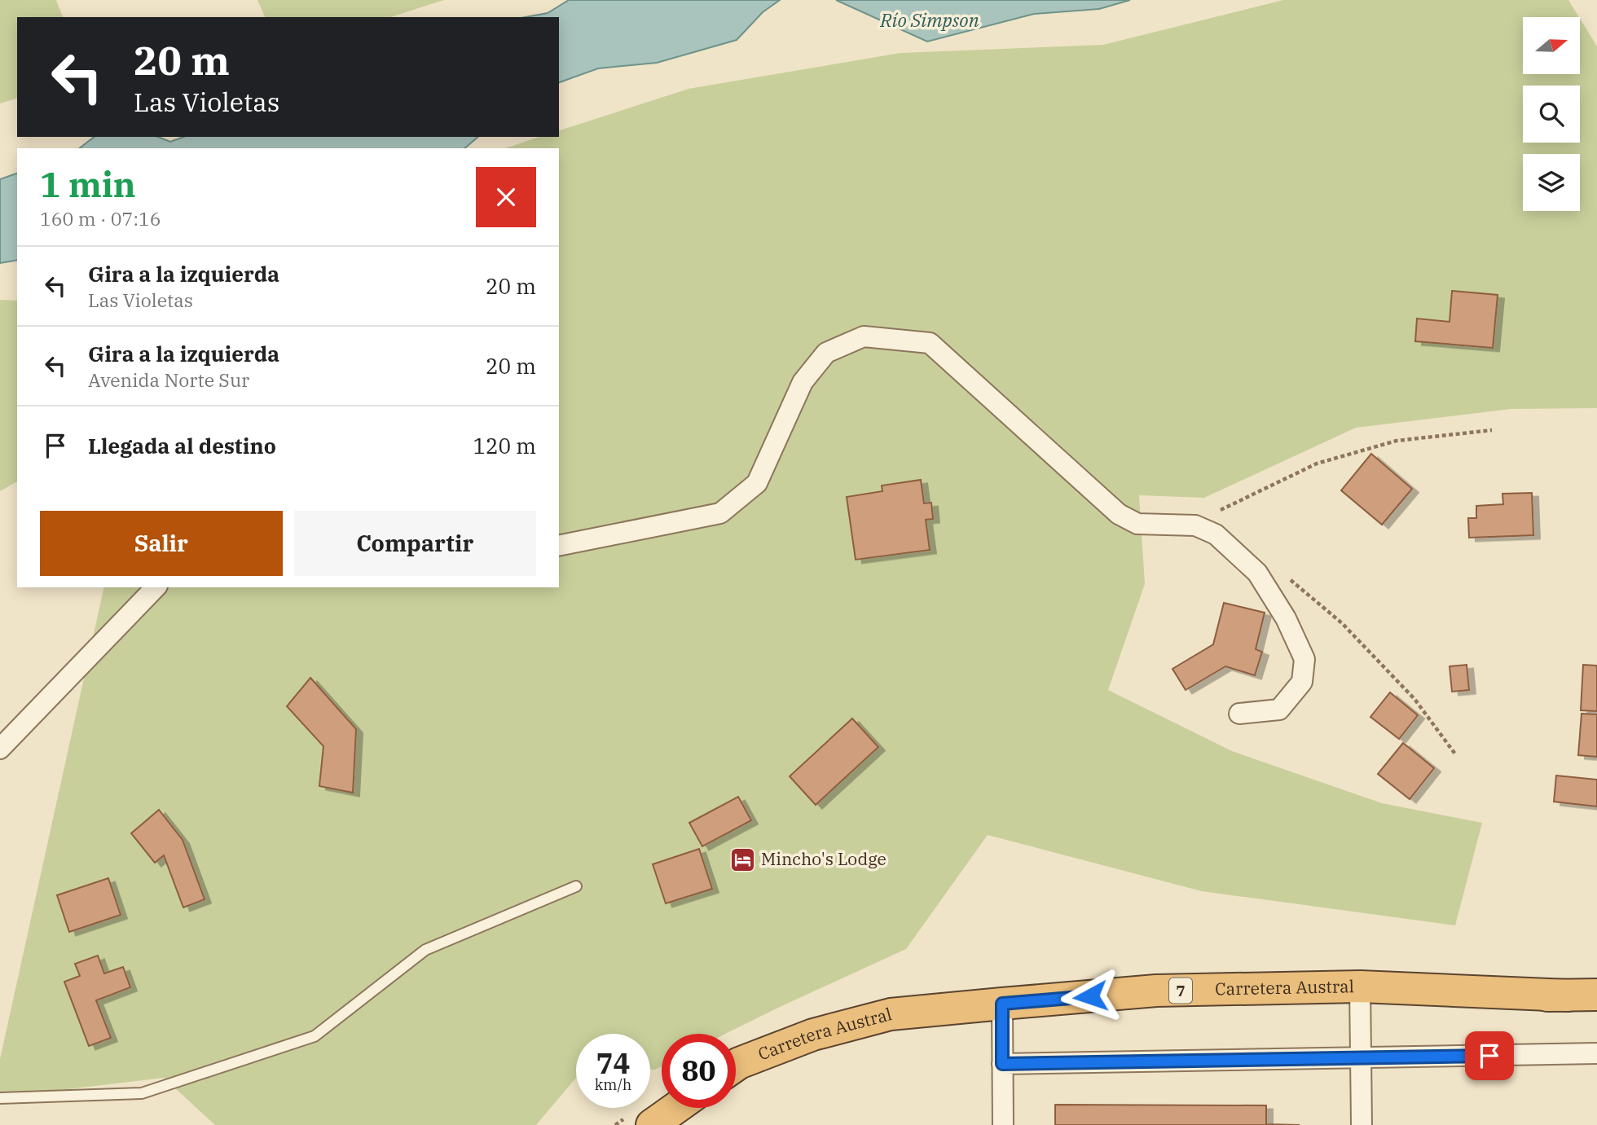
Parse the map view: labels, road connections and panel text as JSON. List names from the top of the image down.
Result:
{
  "streets": {
    "highway": ["Carretera Austral"]
  },
  "water": ["Río Simpson"],
  "places": {
    "hotel": ["Mincho's Lodge"]
  },
  "north": "right",
  "page": {
    "turn": ["20 m", "Las Violetas"],
    "heading": ["1 min", "160 m · 07:16"],
    "list": [
      {
        "name": "Gira a la izquierda",
        "note": "Las Violetas",
        "value": "20 m"
      },
      {
        "name": "Gira a la izquierda",
        "note": "Avenida Norte Sur",
        "value": "20 m"
      },
      {
        "name": "Llegada al destino",
        "value": "120 m"
      }
    ],
    "buttons": ["Salir", "Compartir"],
    "speed": "74 km/h",
    "limit": "80"
  }
}
